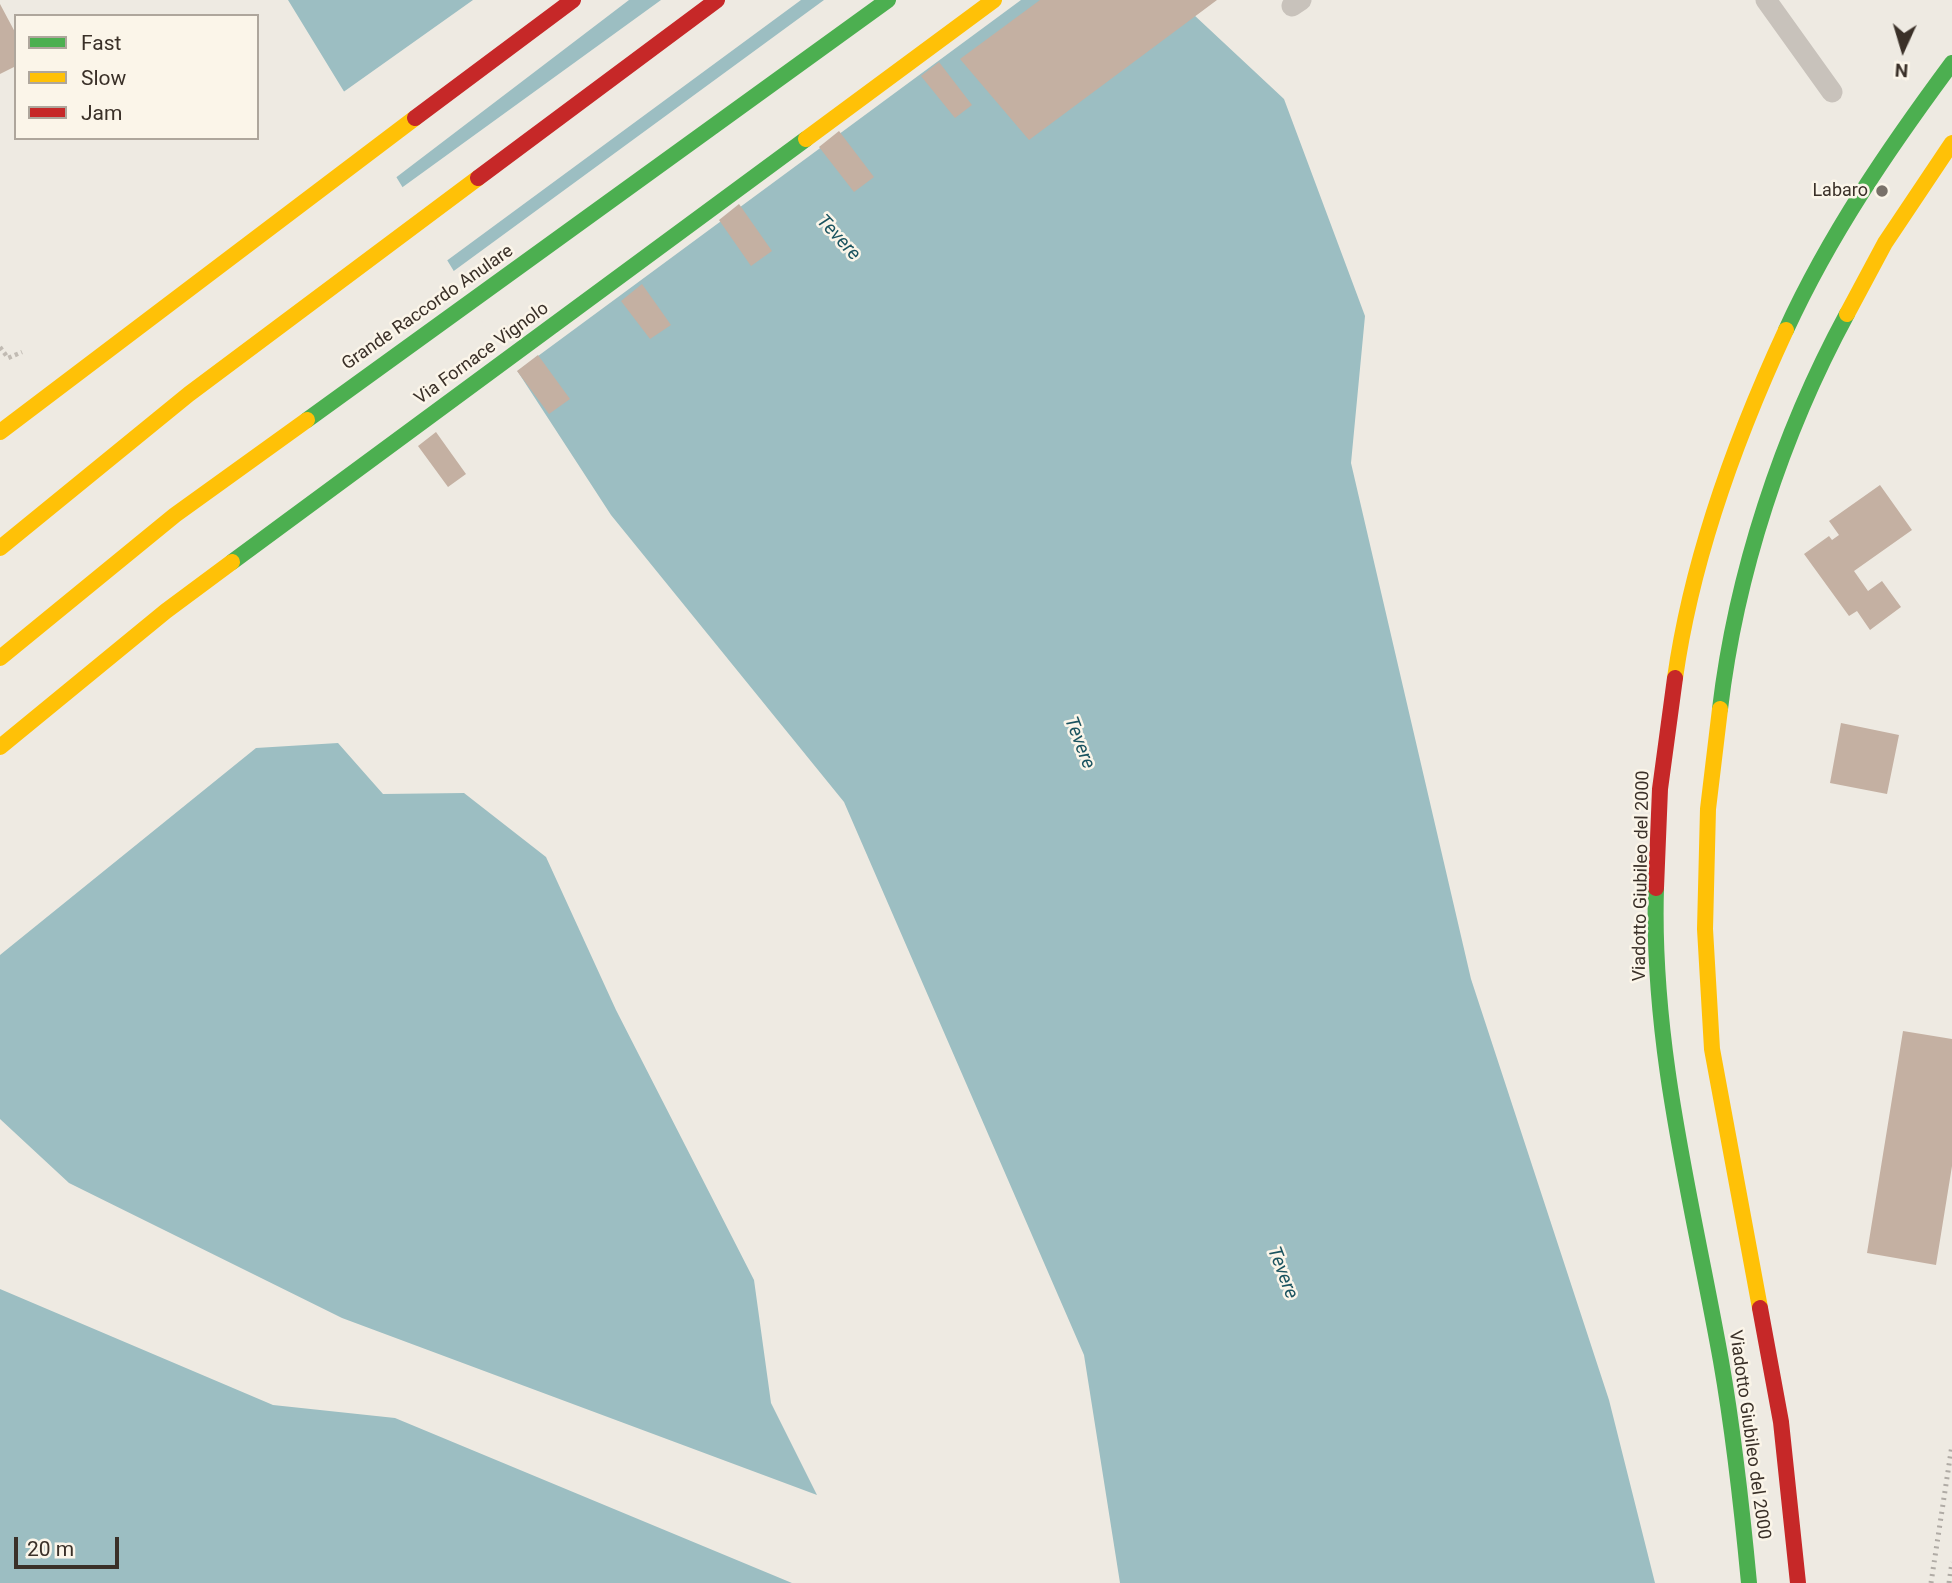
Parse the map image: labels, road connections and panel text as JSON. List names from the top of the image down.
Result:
{
  "streets": {
    "main road": ["Grande Raccordo Anulare", "Via Fornace Vignolo", "Viadotto Giubileo del 2000"]
  },
  "water": ["Tevere"],
  "places": ["Labaro"],
  "legend": ["Fast", "Slow", "Jam"],
  "scale_bar": "20 m",
  "north": "bottom"
}
